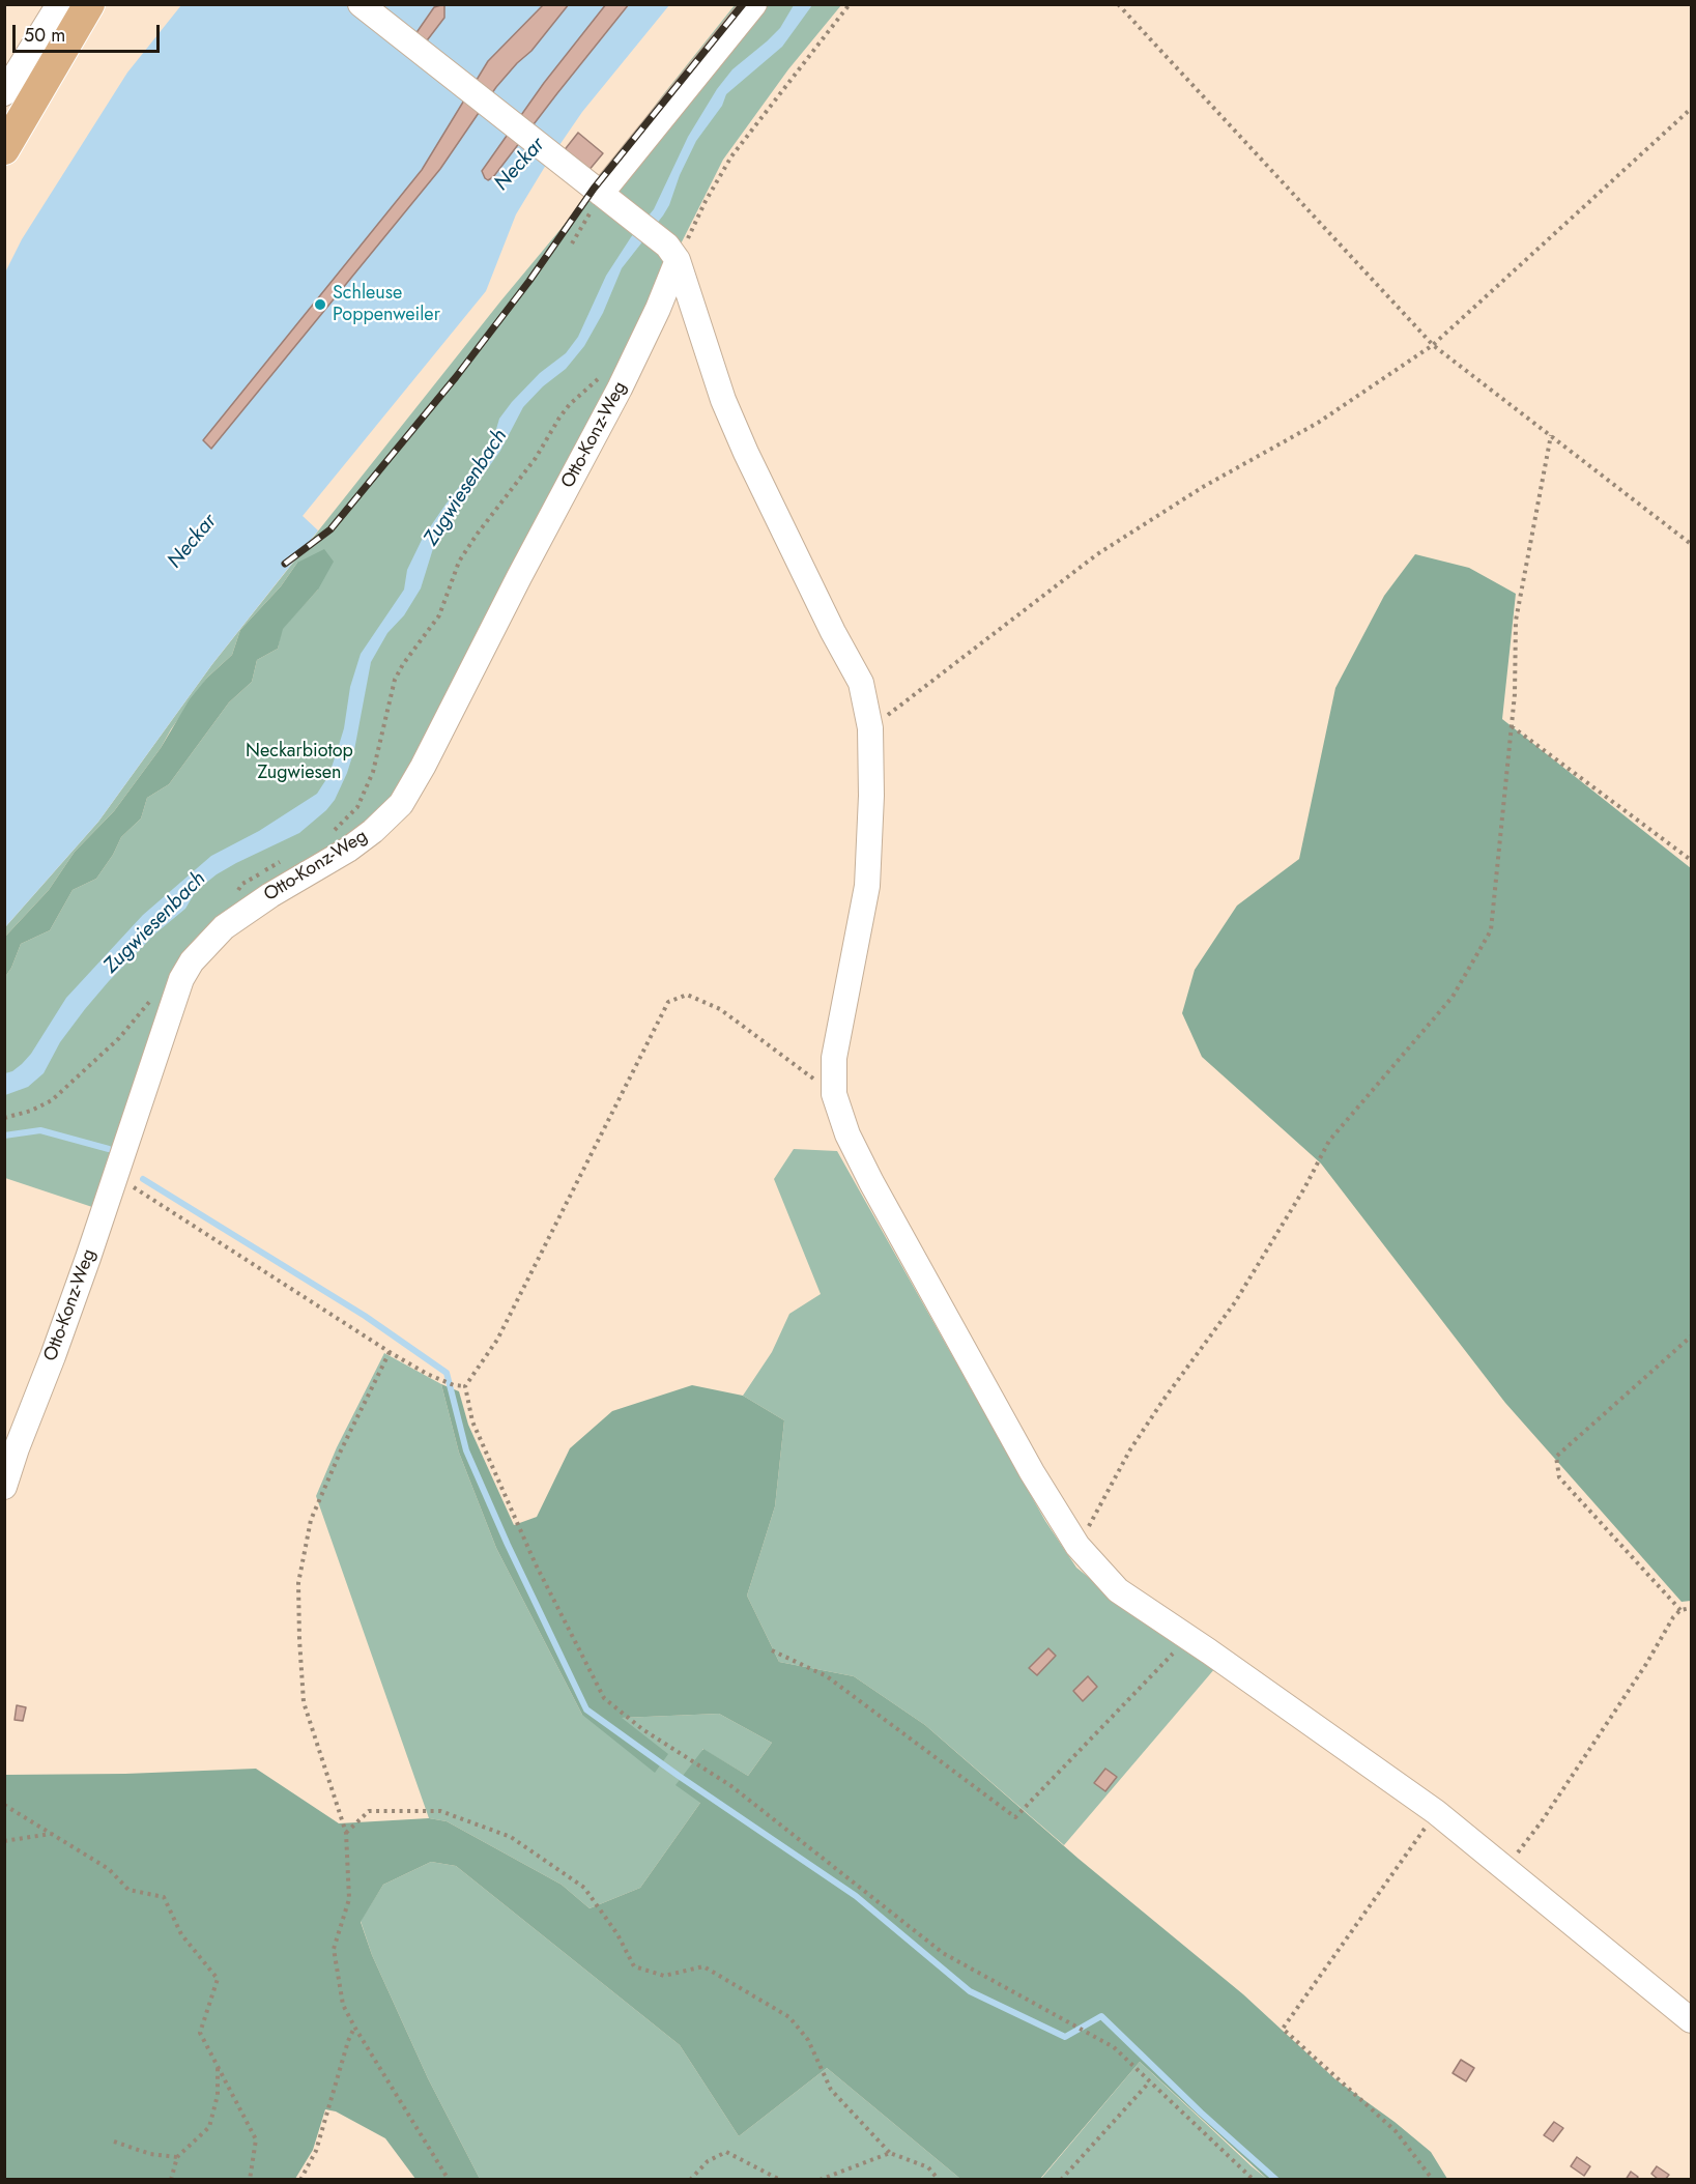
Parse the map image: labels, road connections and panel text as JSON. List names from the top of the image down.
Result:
{
  "streets": {
    "lane": ["Otto-Konz-Weg"]
  },
  "water": ["Neckar", "Zugwiesenbach"],
  "parks": ["Neckarbiotop Zugwiesen"],
  "places": ["Schleuse Poppenweiler"],
  "scale_bar": "50 m"
}
